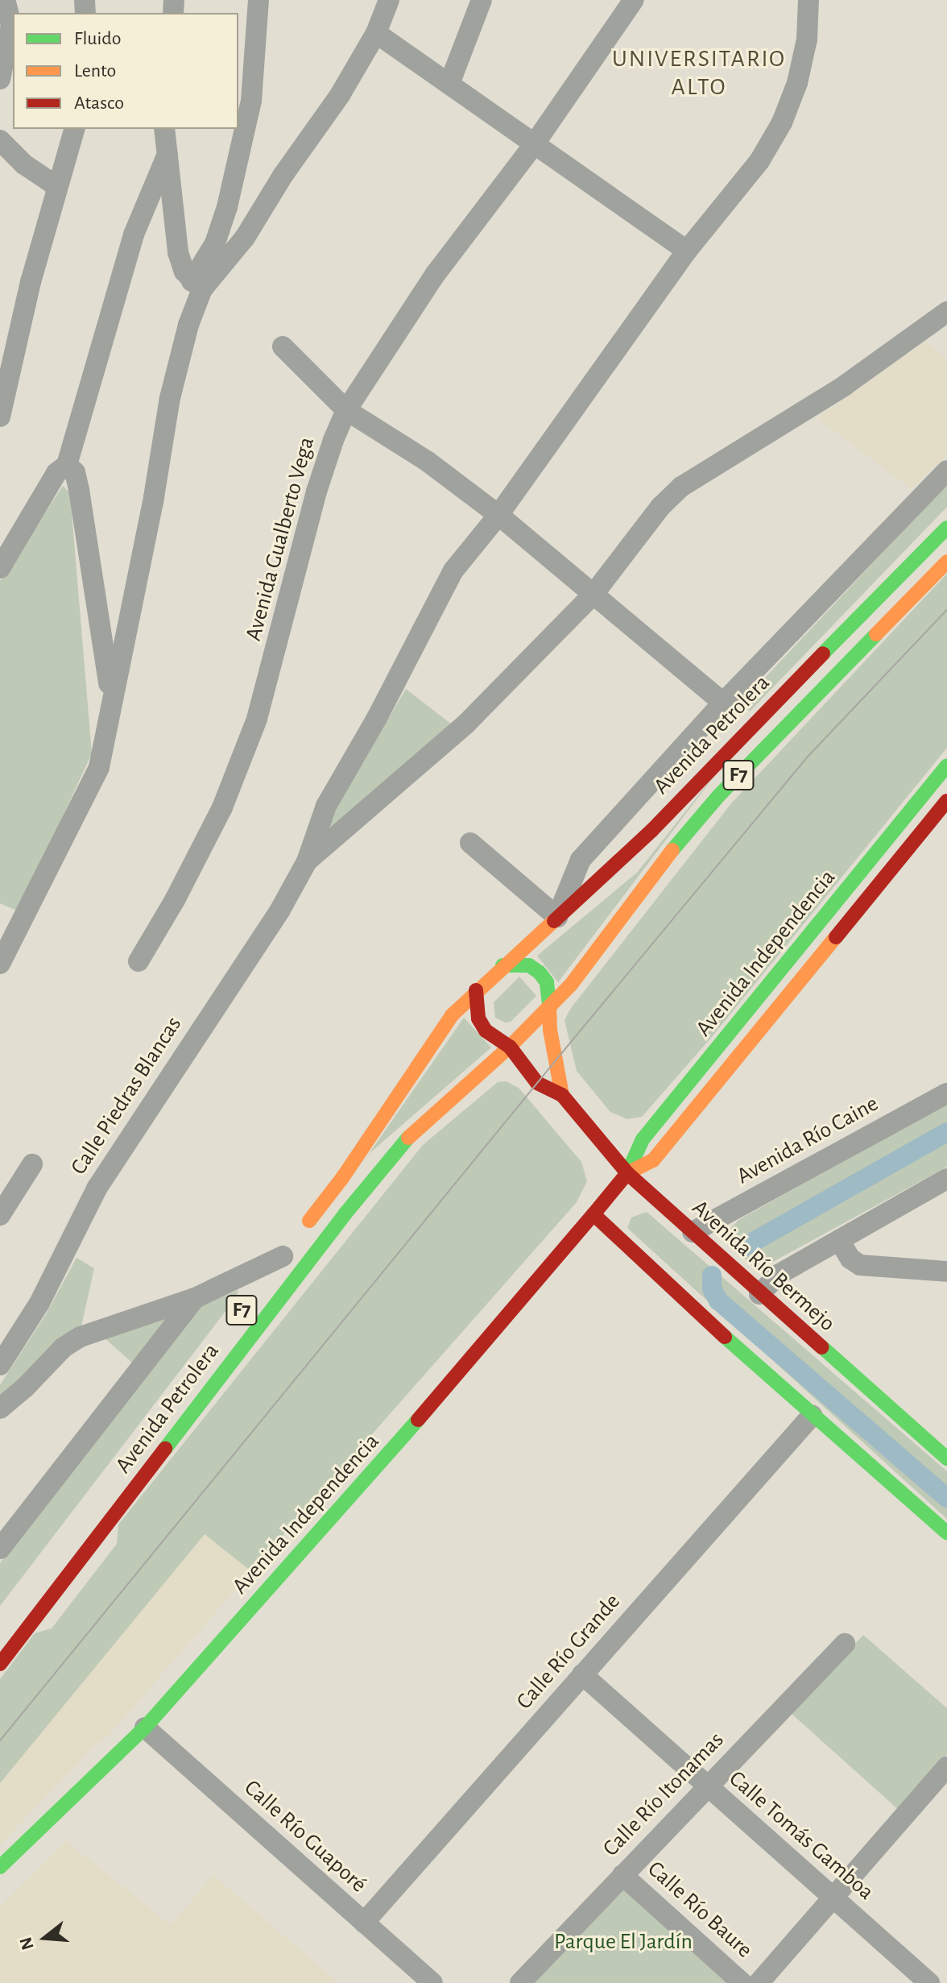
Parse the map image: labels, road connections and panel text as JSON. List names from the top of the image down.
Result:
{
  "streets": {
    "main road": [
      "Avenida Petrolera",
      "F7",
      "Avenida Independencia",
      "Avenida Río Bermejo"
    ],
    "street": [
      "Avenida Gualberto Vega",
      "Calle Piedras Blancas",
      "Avenida Río Caine",
      "Calle Río Grande",
      "Calle Río Itonamas",
      "Calle Tomás Gamboa",
      "Calle Río Guaporé",
      "Calle Río Baure"
    ]
  },
  "crossings": [
    ["Avenida Petrolera", "F7"],
    ["Avenida Petrolera", "Avenida Río Bermejo"],
    ["F7", "Avenida Río Bermejo"],
    ["Avenida Independencia", "Avenida Río Bermejo"],
    ["Avenida Independencia", "Calle Río Guaporé"],
    ["Avenida Río Caine", "Avenida Río Bermejo"],
    ["Calle Río Grande", "Calle Tomás Gamboa"],
    ["Calle Río Grande", "Calle Río Guaporé"],
    ["Calle Río Itonamas", "Calle Tomás Gamboa"],
    ["Calle Río Itonamas", "Calle Río Baure"]
  ],
  "districts": ["UNIVERSITARIO ALTO"],
  "parks": ["Parque El Jardín"],
  "legend": ["Fluido", "Lento", "Atasco"],
  "north": "left"
}
